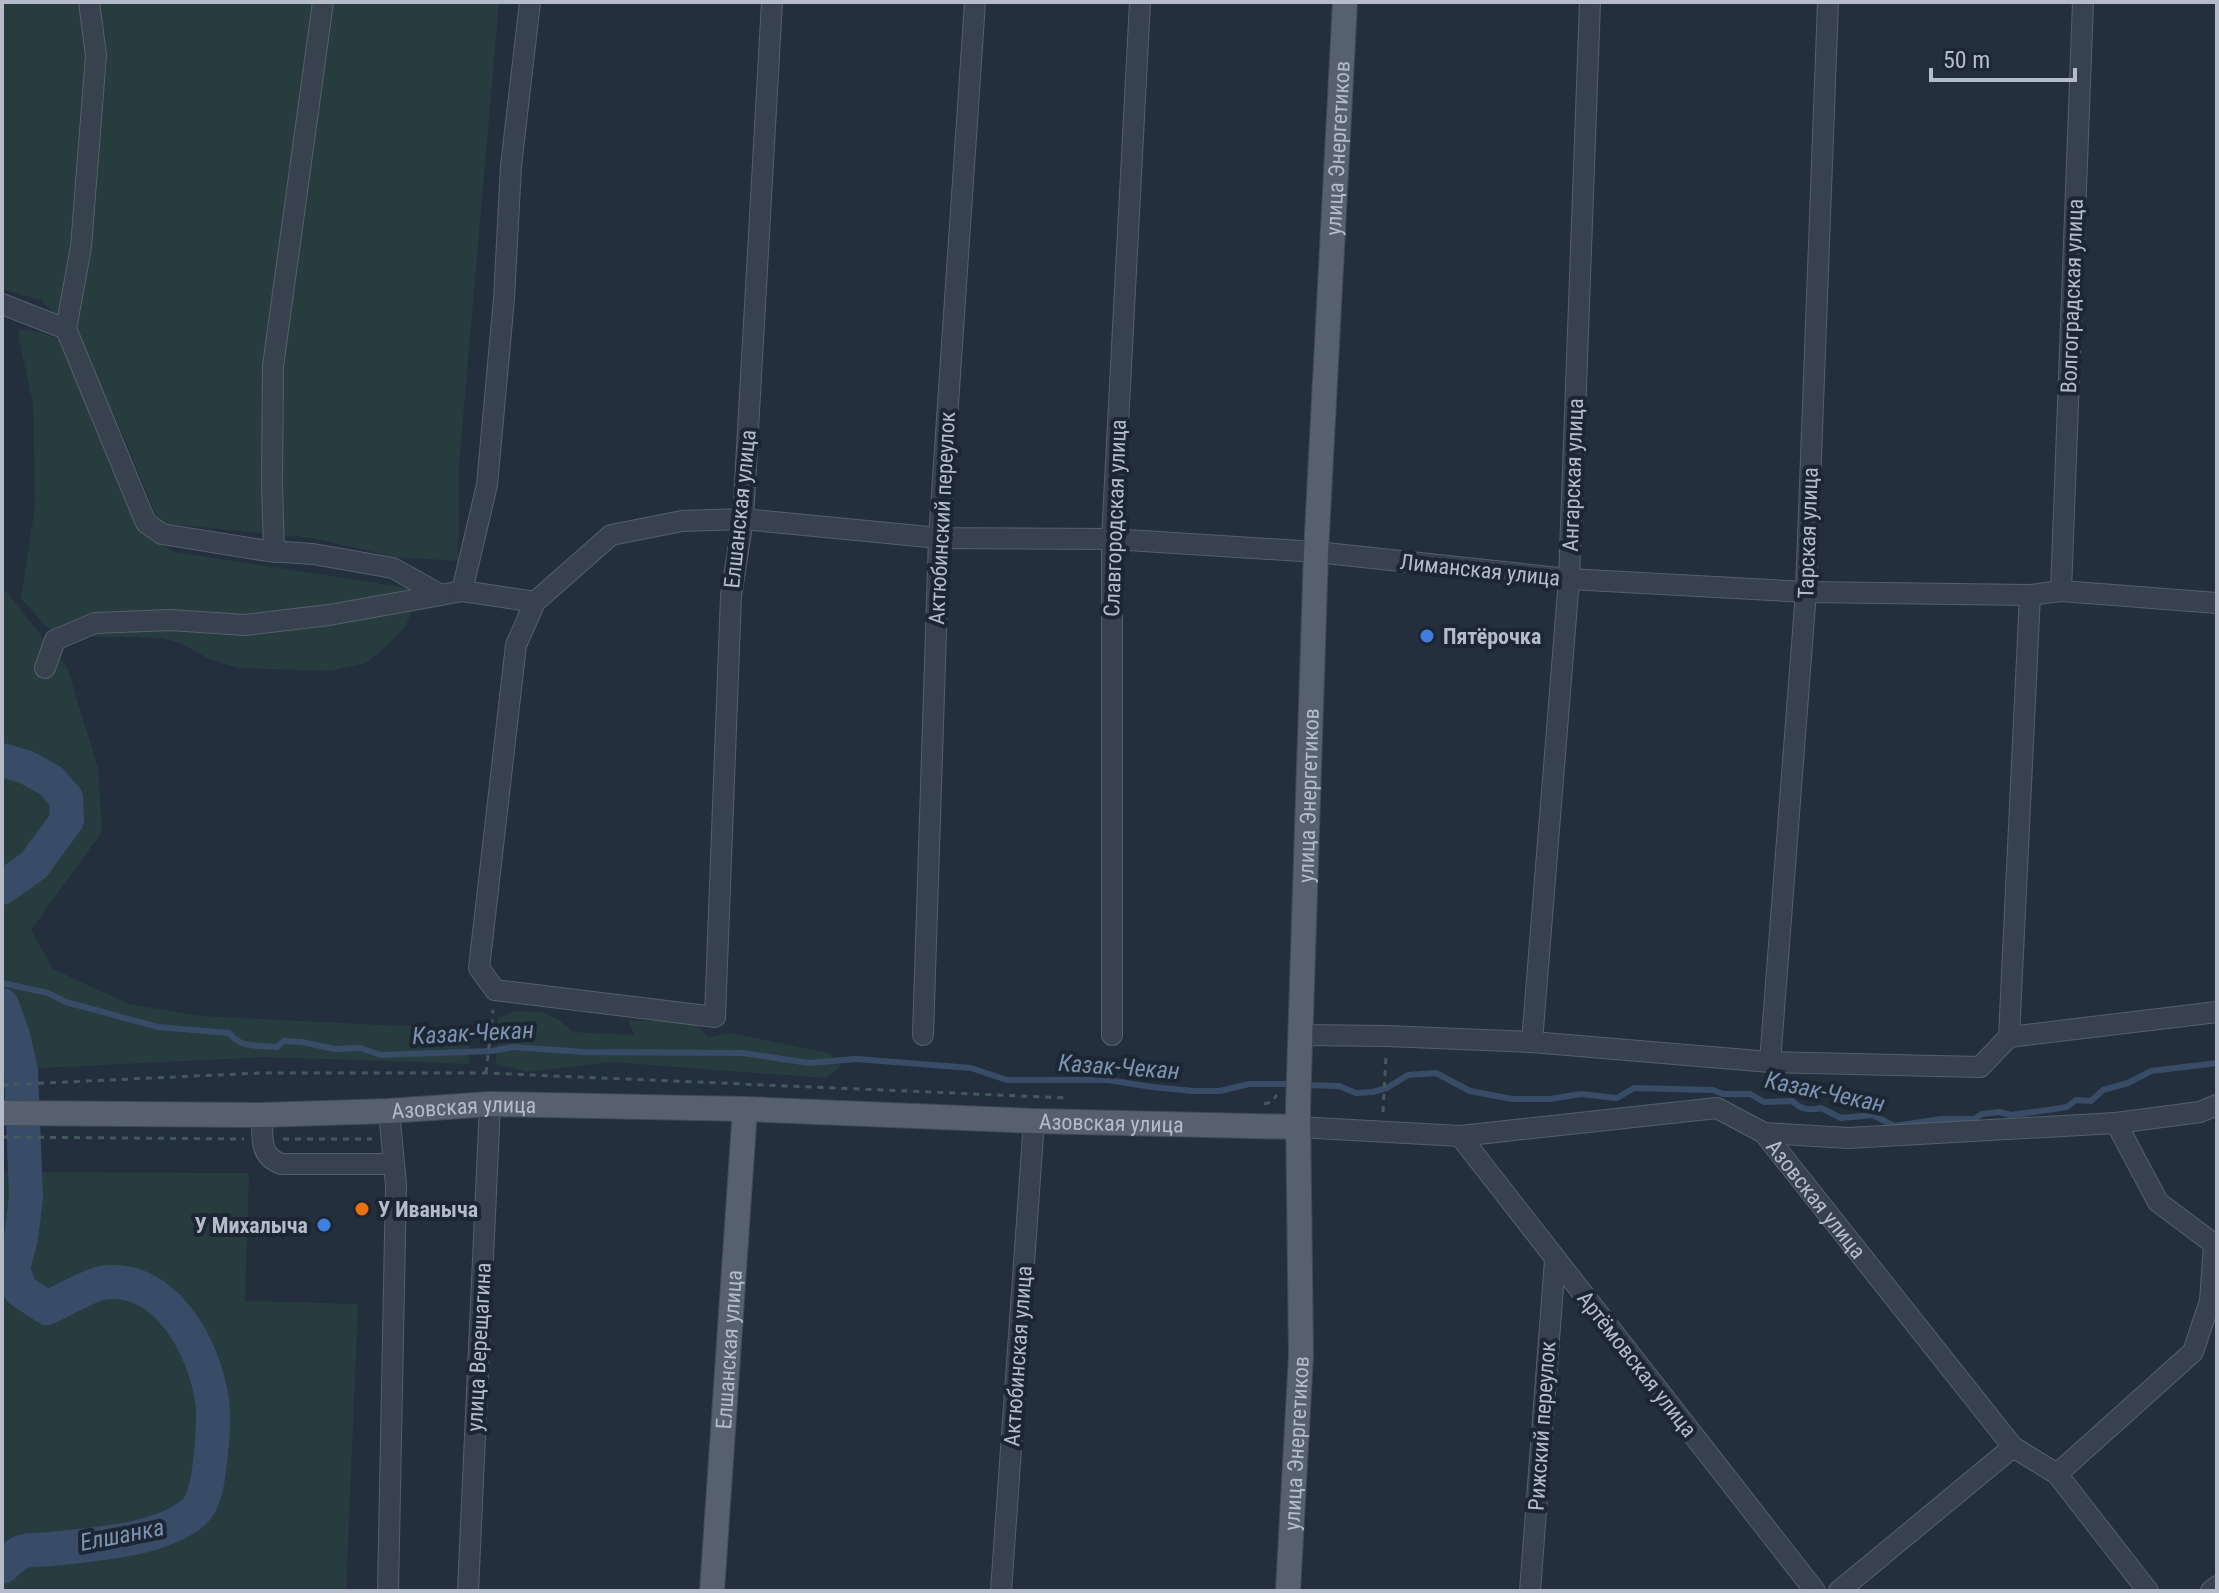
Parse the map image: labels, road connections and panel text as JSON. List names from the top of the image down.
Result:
{
  "streets": {
    "main road": ["улица Энергетиков", "Елшанская улица", "Азовская улица"],
    "street": [
      "Волгоградская улица",
      "Ангарская улица",
      "Актюбинский переулок",
      "Славгородская улица",
      "Тарская улица",
      "Лиманская улица",
      "улица Верещагина",
      "Актюбинская улица",
      "Артёмовская улица",
      "Рижский переулок"
    ]
  },
  "crossings": [
    ["улица Энергетиков", "Лиманская улица"],
    ["улица Энергетиков", "Азовская улица"],
    ["Волгоградская улица", "Лиманская улица"],
    ["Ангарская улица", "Лиманская улица"],
    ["Елшанская улица", "Лиманская улица"],
    ["Елшанская улица", "Азовская улица"],
    ["Актюбинский переулок", "Лиманская улица"],
    ["Славгородская улица", "Лиманская улица"],
    ["Тарская улица", "Лиманская улица"],
    ["Азовская улица", "улица Верещагина"],
    ["Азовская улица", "Актюбинская улица"],
    ["Азовская улица", "Артёмовская улица"],
    ["Артёмовская улица", "Рижский переулок"]
  ],
  "water": ["Казак-Чекан", "Елшанка"],
  "places": ["Пятёрочка", "У Иваныча", "У Михалыча"],
  "scale_bar": "50 m"
}
